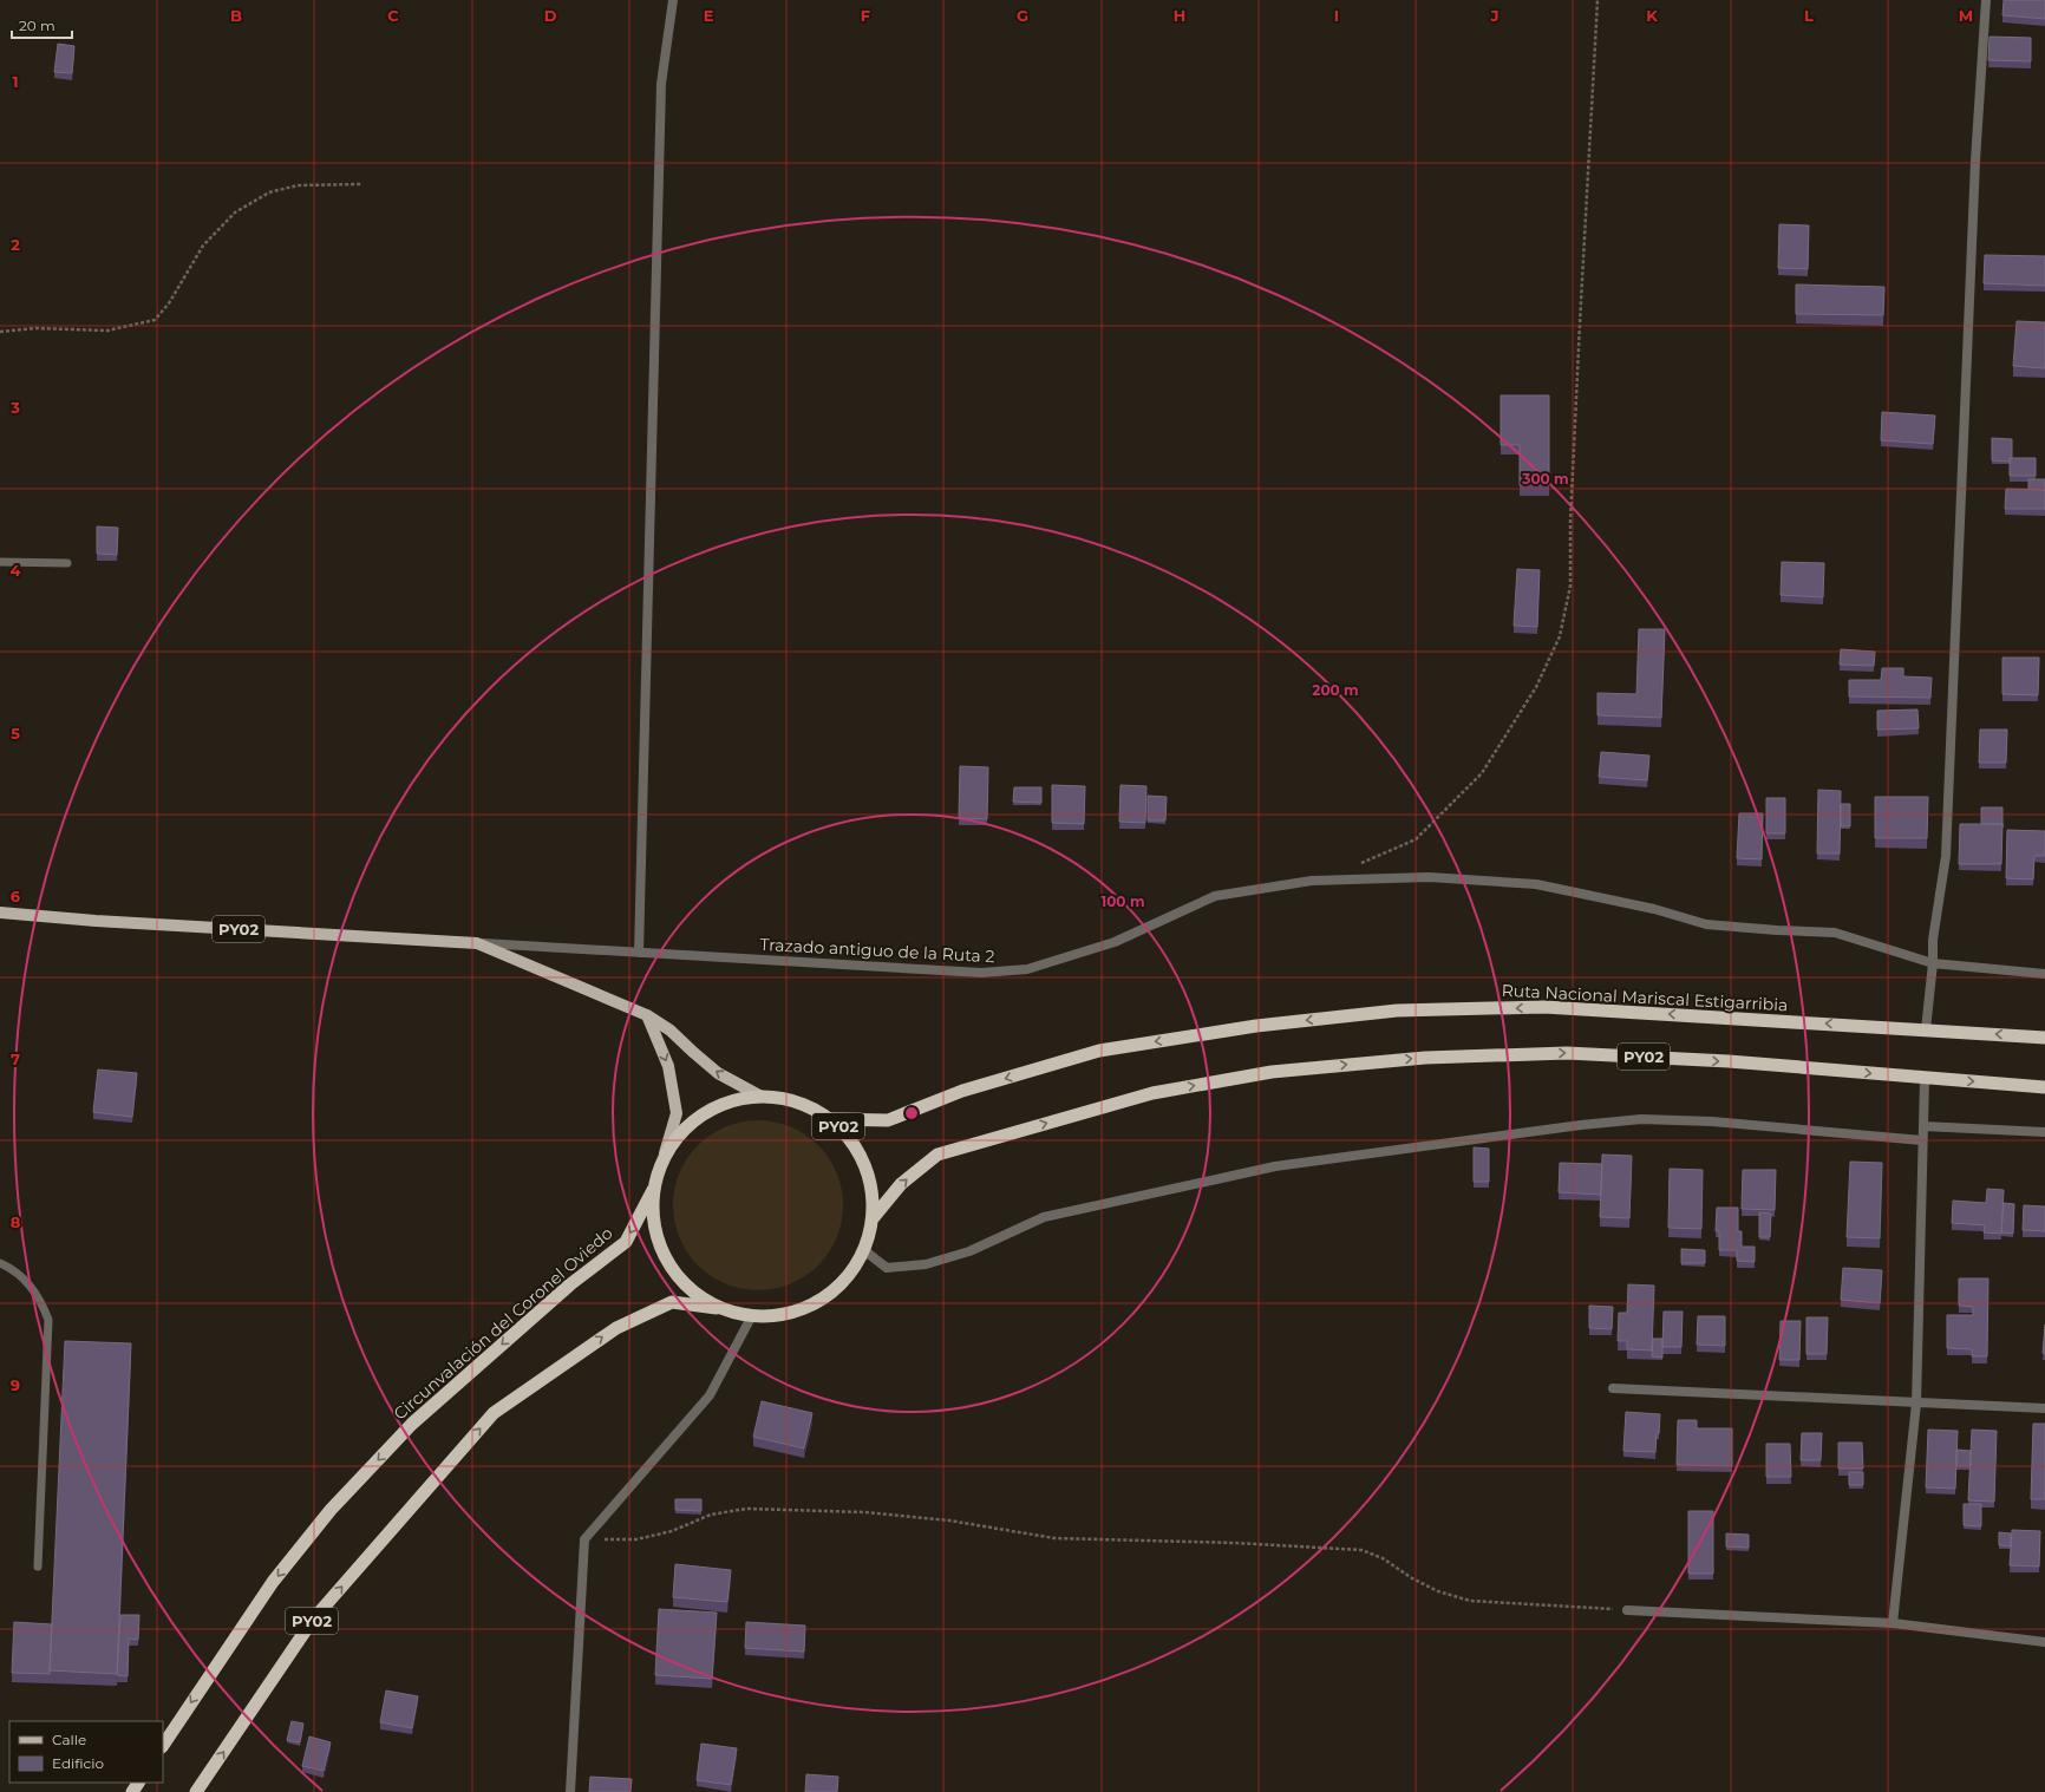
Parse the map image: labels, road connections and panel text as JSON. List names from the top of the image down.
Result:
{
  "streets": {
    "highway": ["PY02", "Ruta Nacional Mariscal Estigarribia", "Circunvalación del Coronel Oviedo"],
    "street": ["Trazado antiguo de la Ruta 2"]
  },
  "crossings": [
    ["PY02", "Trazado antiguo de la Ruta 2"],
    ["PY02", "Ruta Nacional Mariscal Estigarribia"],
    ["PY02", "Circunvalación del Coronel Oviedo"]
  ],
  "legend": ["Calle", "Edificio"],
  "scale_bar": "20 m",
  "grid": {
    "columns": [
      "B",
      "C",
      "D",
      "E",
      "F",
      "G",
      "H",
      "I",
      "J",
      "K",
      "L",
      "M"
    ],
    "rows": [
      "1",
      "2",
      "3",
      "4",
      "5",
      "6",
      "7",
      "8",
      "9"
    ]
  },
  "rings": ["300 m", "200 m", "100 m"]
}
